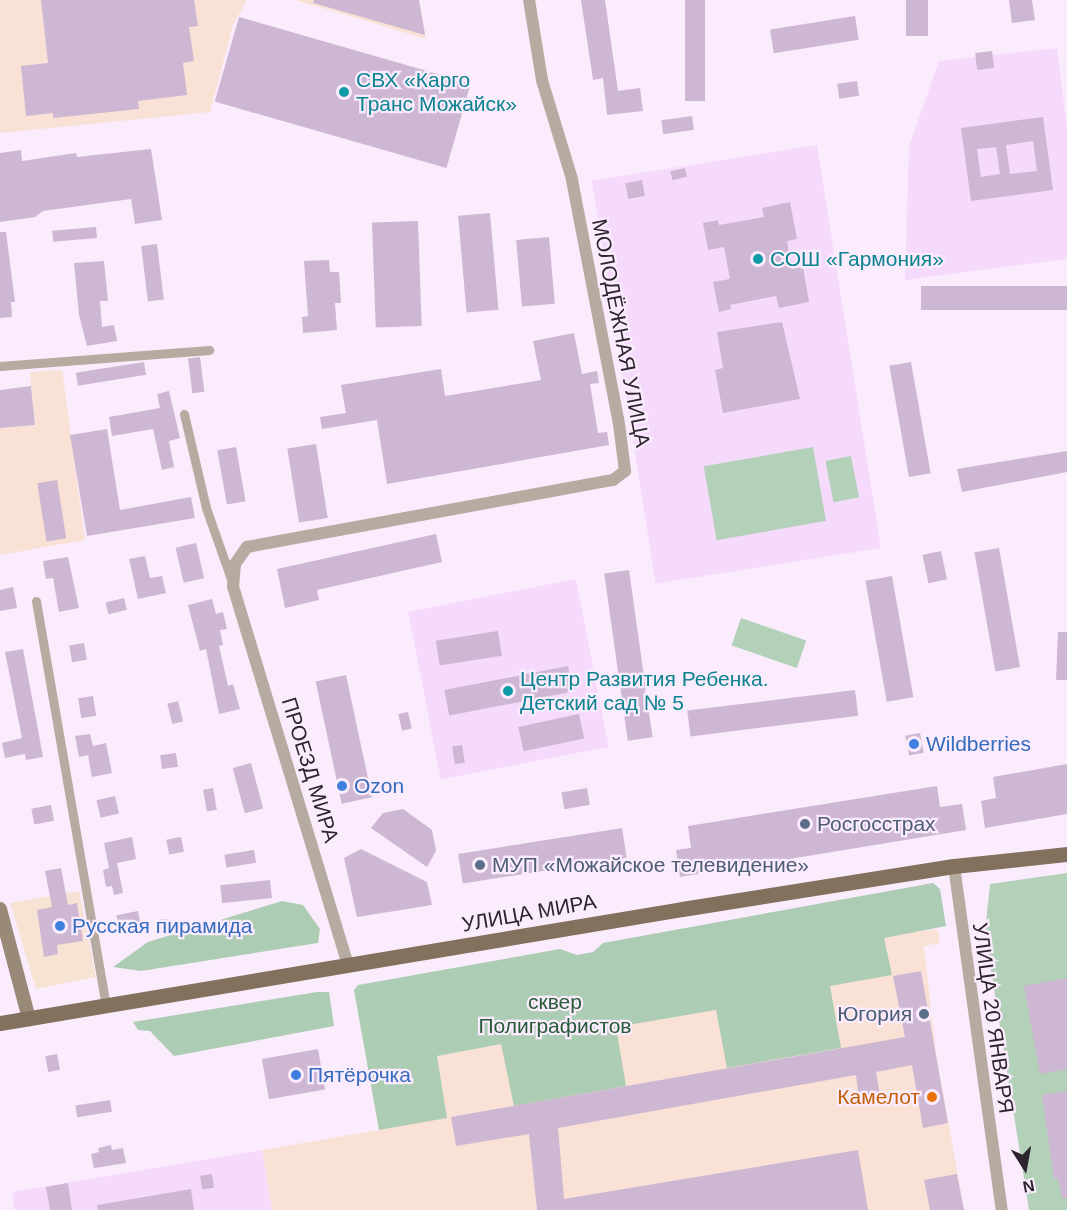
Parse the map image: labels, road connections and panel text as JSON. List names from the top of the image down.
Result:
{
  "streets": {
    "main road": ["УЛИЦА МИРА"],
    "street": ["МОЛОДЁЖНАЯ УЛИЦА", "ПРОЕЗД МИРА", "УЛИЦА 20 ЯНВАРЯ"]
  },
  "crossings": [
    ["МОЛОДЁЖНАЯ УЛИЦА", "ПРОЕЗД МИРА"],
    ["ПРОЕЗД МИРА", "УЛИЦА МИРА"],
    ["УЛИЦА МИРА", "УЛИЦА 20 ЯНВАРЯ"]
  ],
  "parks": ["сквер Полиграфистов"],
  "places": [
    "СВХ «Карго Транс Можайск»",
    "СОШ «Гармония»",
    "Центр Развития Ребенка. Детский сад № 5",
    "Wildberries",
    "Ozon",
    "Росгосстрах",
    "МУП «Можайское телевидение»",
    "Русская пирамида",
    "Югория",
    "Пятёрочка",
    "Камелот"
  ],
  "north": "bottom"
}
